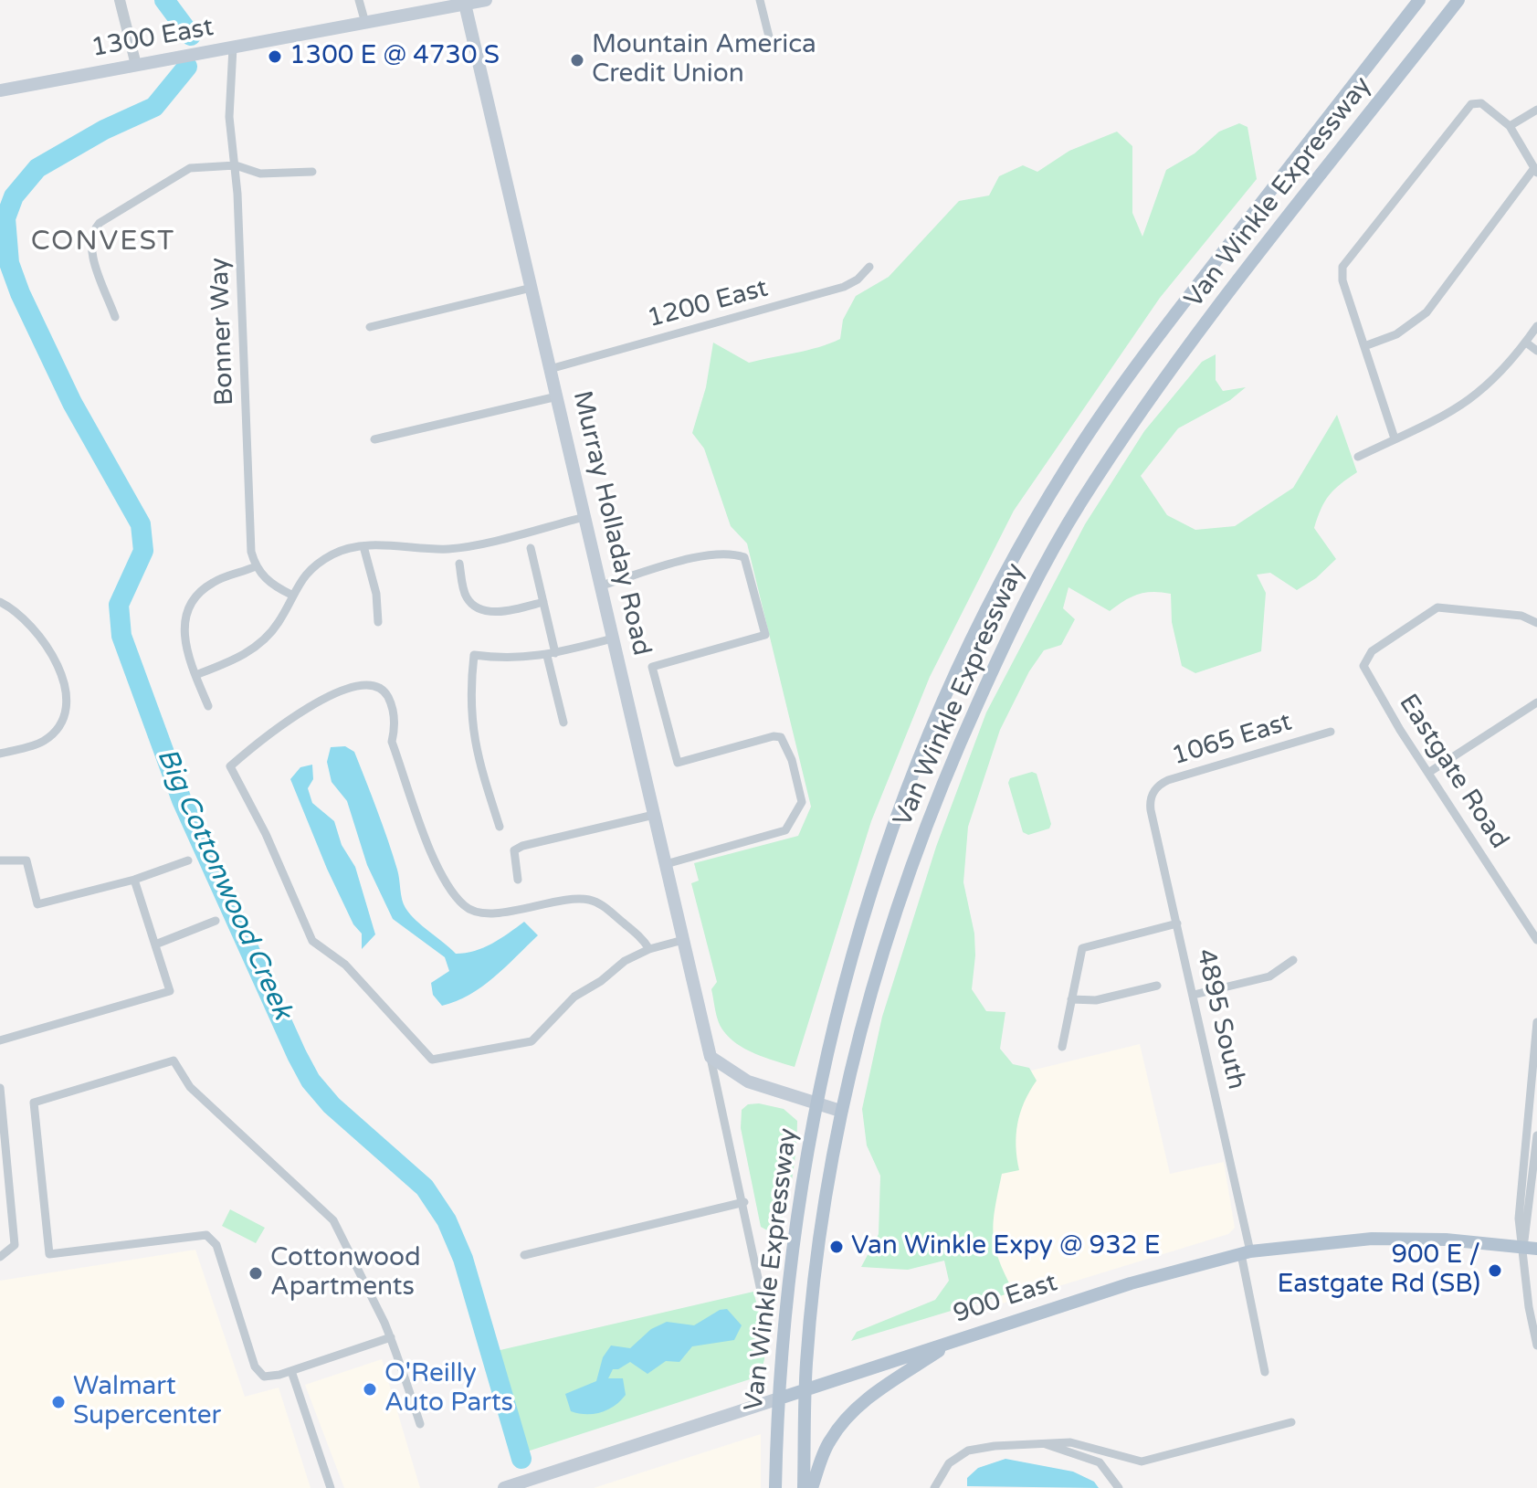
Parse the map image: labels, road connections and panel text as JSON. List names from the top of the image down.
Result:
{
  "streets": {
    "main road": [
      "1300 East",
      "Van Winkle Expressway",
      "Murray Holladay Road",
      "900 East"
    ],
    "street": [
      "1200 East",
      "Bonner Way",
      "1065 East",
      "Eastgate Road",
      "4895 South"
    ]
  },
  "crossings": [
    ["1300 East", "Bonner Way"],
    ["1300 East", "Murray Holladay Road"],
    ["Van Winkle Expressway", "900 East"],
    ["1200 East", "Murray Holladay Road"],
    ["1065 East", "4895 South"],
    ["4895 South", "900 East"]
  ],
  "districts": ["CONVEST"],
  "water": ["Big Cottonwood Creek"],
  "places": [
    "1300 E @ 4730 S",
    "Mountain America Credit Union",
    "Van Winkle Expy @ 932 E",
    "900 E / Eastgate Rd (SB)",
    "Cottonwood Apartments",
    "O'Reilly Auto Parts",
    "Walmart Supercenter"
  ]
}
